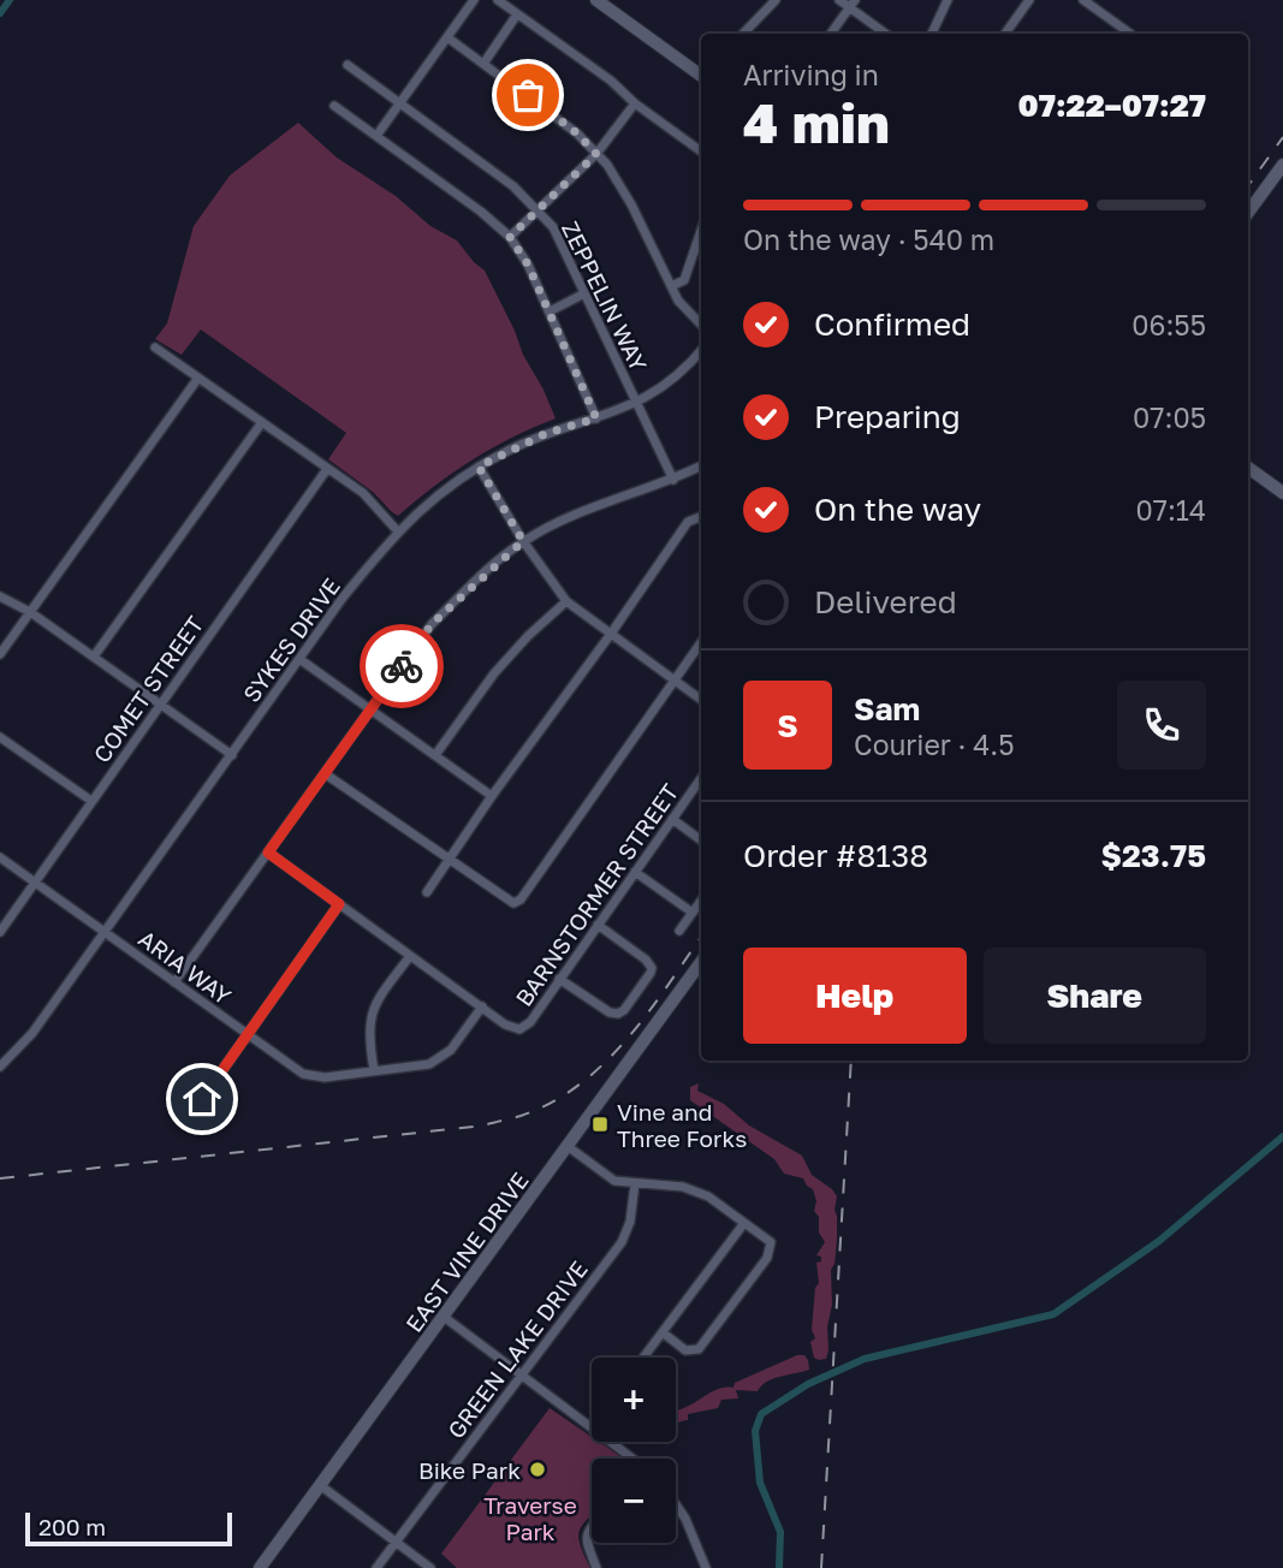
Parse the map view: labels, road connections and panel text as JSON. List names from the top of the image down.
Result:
{
  "streets": {
    "street": [
      "ZEPPELIN WAY",
      "SYKES DRIVE",
      "COMET STREET",
      "BARNSTORMER STREET",
      "ARIA WAY",
      "EAST VINE DRIVE",
      "GREEN LAKE DRIVE"
    ]
  },
  "crossings": [
    ["ZEPPELIN WAY", "SYKES DRIVE"],
    ["SYKES DRIVE", "ARIA WAY"],
    ["COMET STREET", "ARIA WAY"],
    ["BARNSTORMER STREET", "ARIA WAY"]
  ],
  "parks": ["Traverse Park"],
  "places": {
    "transit": ["Vine and Three Forks"],
    "other": ["Bike Park"]
  },
  "scale_bar": "200 m",
  "page": {
    "heading": ["4 min", "Arriving in", "07:22–07:27"],
    "panel": [
      "Sam",
      "Courier · 4.5",
      "Order #8138",
      "$23.75"
    ],
    "bar": "On the way · 540 m",
    "list": [
      ["Confirmed", "06:55"],
      ["Preparing", "07:05"],
      ["On the way", "07:14"],
      "Delivered"
    ],
    "round": "S",
    "buttons": ["Help", "Share"],
    "map_buttons": ["+", "−"],
    "scale": "200 m"
  }
}
